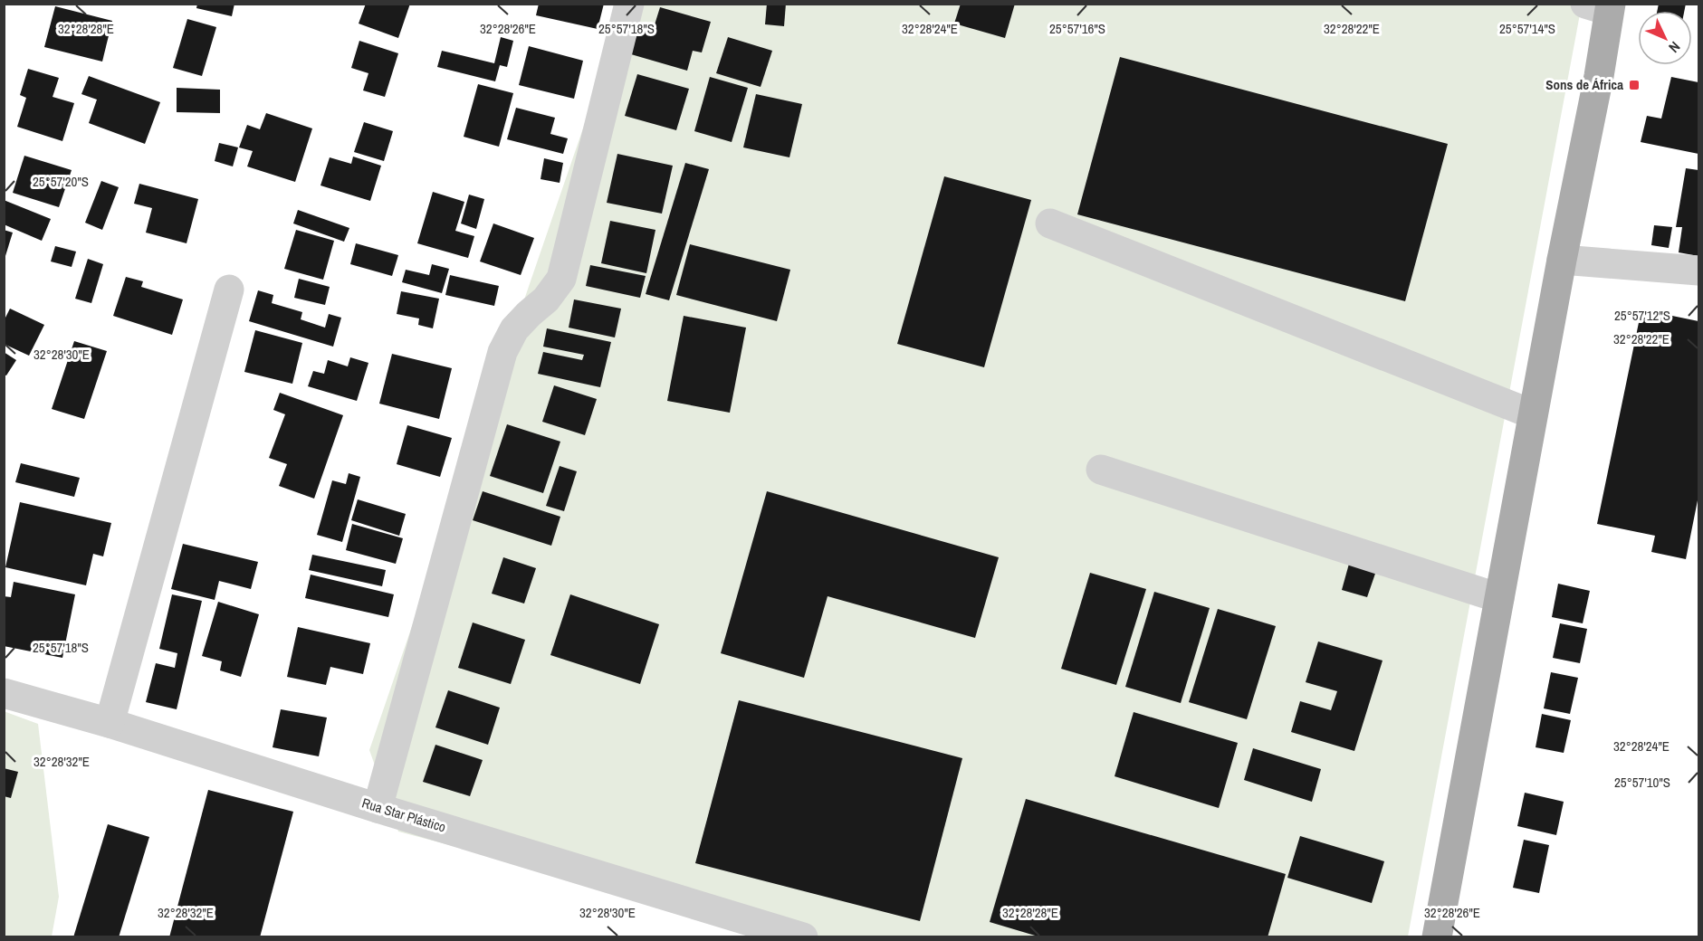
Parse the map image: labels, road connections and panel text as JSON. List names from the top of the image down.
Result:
{
  "streets": {
    "street": ["Rua Star Plástico"]
  },
  "places": {
    "transit": ["Sons de África"]
  },
  "north": "bottom right",
  "coordinates": [
    "32°28'28\"E",
    "32°28'26\"E",
    "32°28'24\"E",
    "32°28'22\"E",
    "25°57'18\"S",
    "25°57'16\"S",
    "25°57'14\"S",
    "25°57'20\"S",
    "25°57'12\"S",
    "32°28'30\"E",
    "32°28'32\"E",
    "25°57'10\"S"
  ]
}
